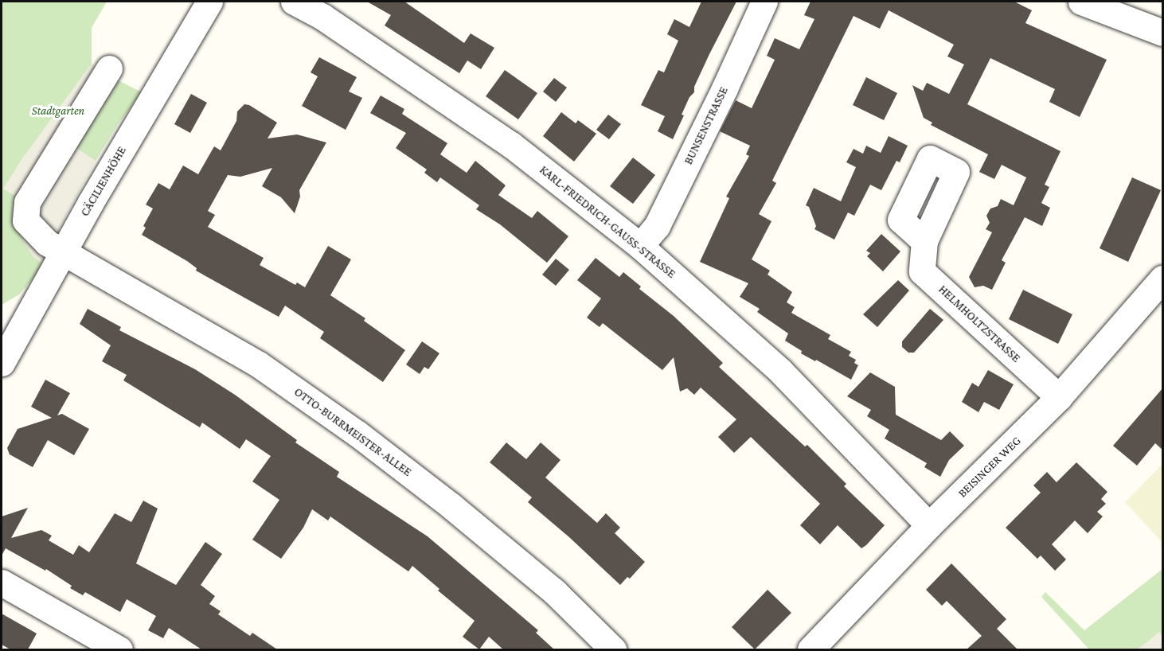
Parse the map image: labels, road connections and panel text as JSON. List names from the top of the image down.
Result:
{
  "streets": {
    "street": [
      "BUNSENSTRASSE",
      "CÄCILIENHÖHE",
      "KARL-FRIEDRICH-GAUSS-STRASSE",
      "HELMHOLTZSTRASSE",
      "OTTO-BURRMEISTER-ALLEE",
      "BEISINGER WEG"
    ]
  },
  "crossings": [
    ["BUNSENSTRASSE", "KARL-FRIEDRICH-GAUSS-STRASSE"],
    ["CÄCILIENHÖHE", "OTTO-BURRMEISTER-ALLEE"],
    ["KARL-FRIEDRICH-GAUSS-STRASSE", "BEISINGER WEG"],
    ["HELMHOLTZSTRASSE", "BEISINGER WEG"]
  ],
  "parks": ["Stadtgarten"]
}
